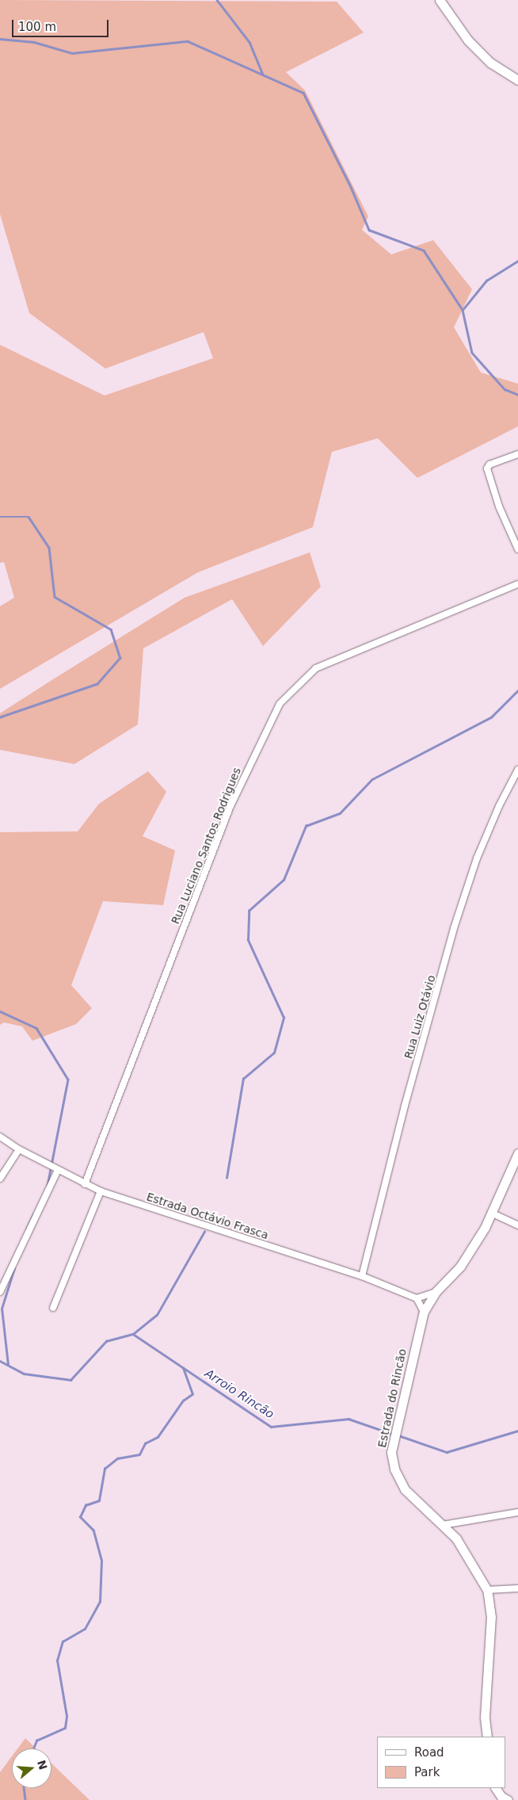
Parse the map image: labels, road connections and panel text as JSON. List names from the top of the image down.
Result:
{
  "streets": {
    "street": [
      "Rua Luciano Santos Rodrigues",
      "Rua Luiz Otávio",
      "Estrada Octávio Frasca",
      "Estrada do Rincão"
    ]
  },
  "crossings": [
    ["Rua Luciano Santos Rodrigues", "Estrada Octávio Frasca"],
    ["Rua Luiz Otávio", "Estrada Octávio Frasca"]
  ],
  "water": ["Arroio Rincão"],
  "legend": ["Road", "Park"],
  "scale_bar": "100 m",
  "north": "right"
}
